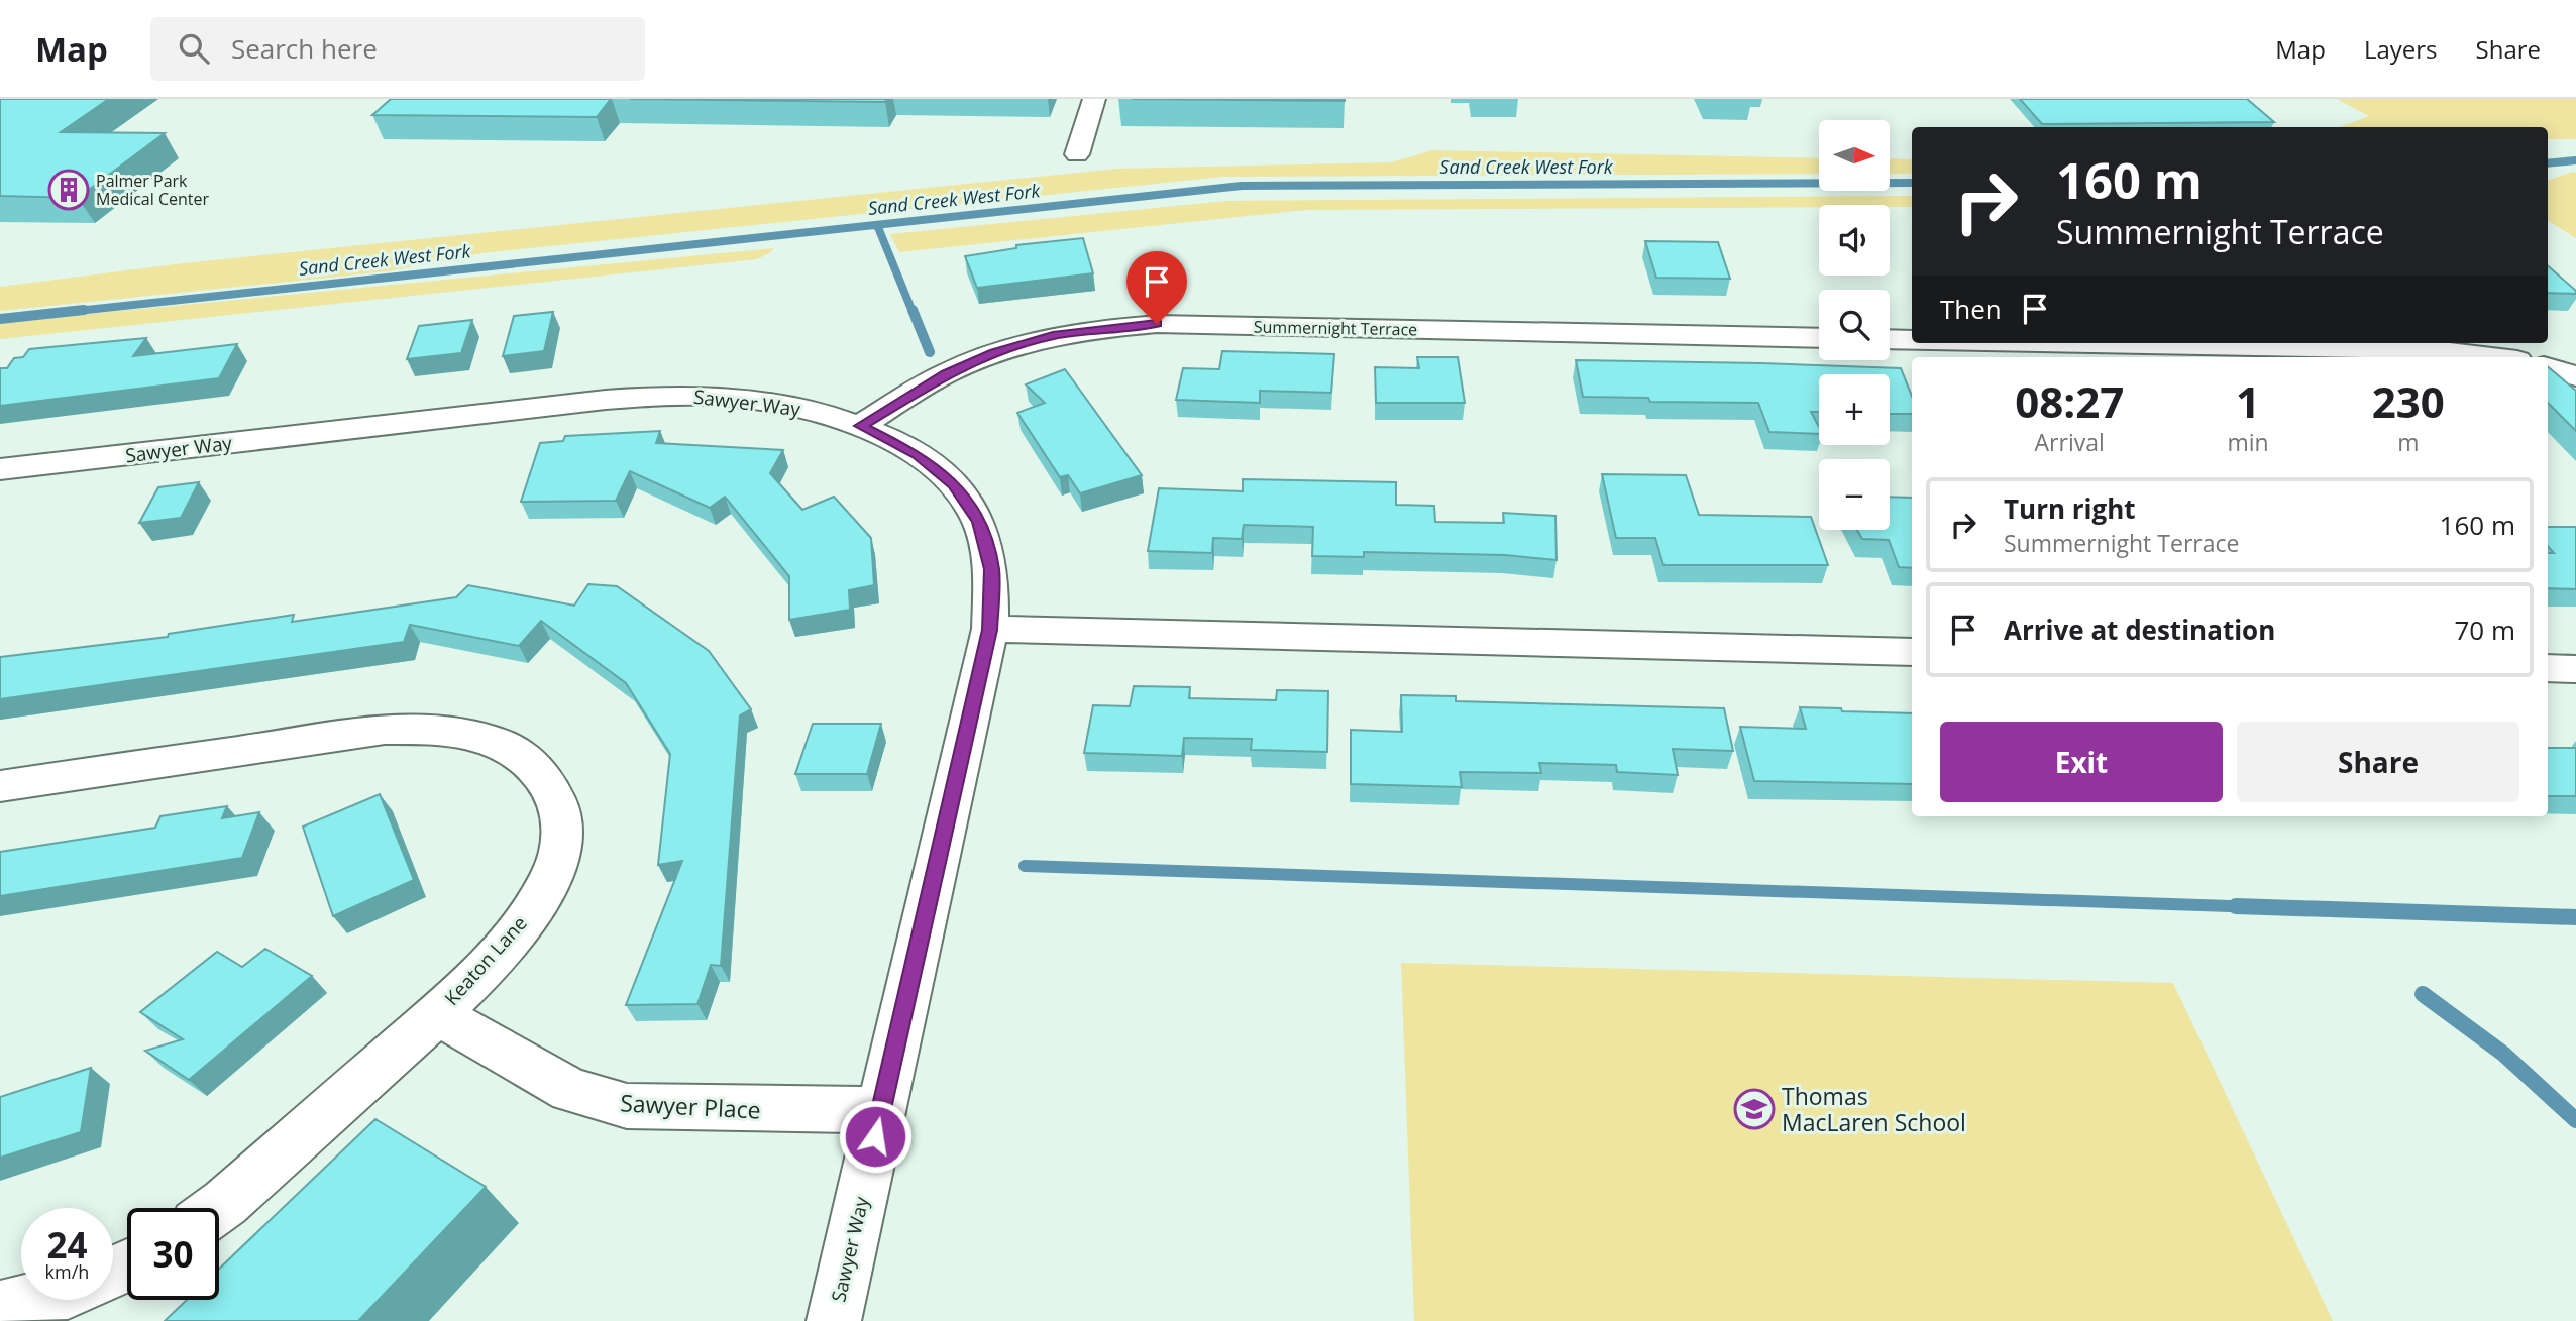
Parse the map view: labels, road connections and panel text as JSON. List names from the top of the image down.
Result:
{
  "streets": {
    "street": [
      "Summernight Terrace",
      "Sawyer Way",
      "Keaton Lane",
      "Sawyer Place"
    ]
  },
  "crossings": [
    ["Summernight Terrace", "Sawyer Way"],
    ["Sawyer Way", "Sawyer Place"],
    ["Keaton Lane", "Sawyer Place"]
  ],
  "water": ["Sand Creek West Fork"],
  "places": {
    "building": ["Palmer Park Medical Center"],
    "school or university": ["Thomas MacLaren School"]
  },
  "north": "right",
  "page": {
    "header": "Map",
    "search": "Search here",
    "nav": ["Map", "Layers", "Share"],
    "map_buttons": ["+", "−"],
    "turn": ["160 m", "Summernight Terrace"],
    "then": "Then",
    "eta": [
      "08:27",
      "Arrival",
      "1",
      "min",
      "230",
      "m"
    ],
    "list": [
      {
        "name": "Turn right",
        "note": "Summernight Terrace",
        "value": "160 m"
      },
      {
        "name": "Arrive at destination",
        "value": "70 m"
      }
    ],
    "buttons": ["Exit", "Share"],
    "speed": "24 km/h",
    "limit": "30"
  }
}
